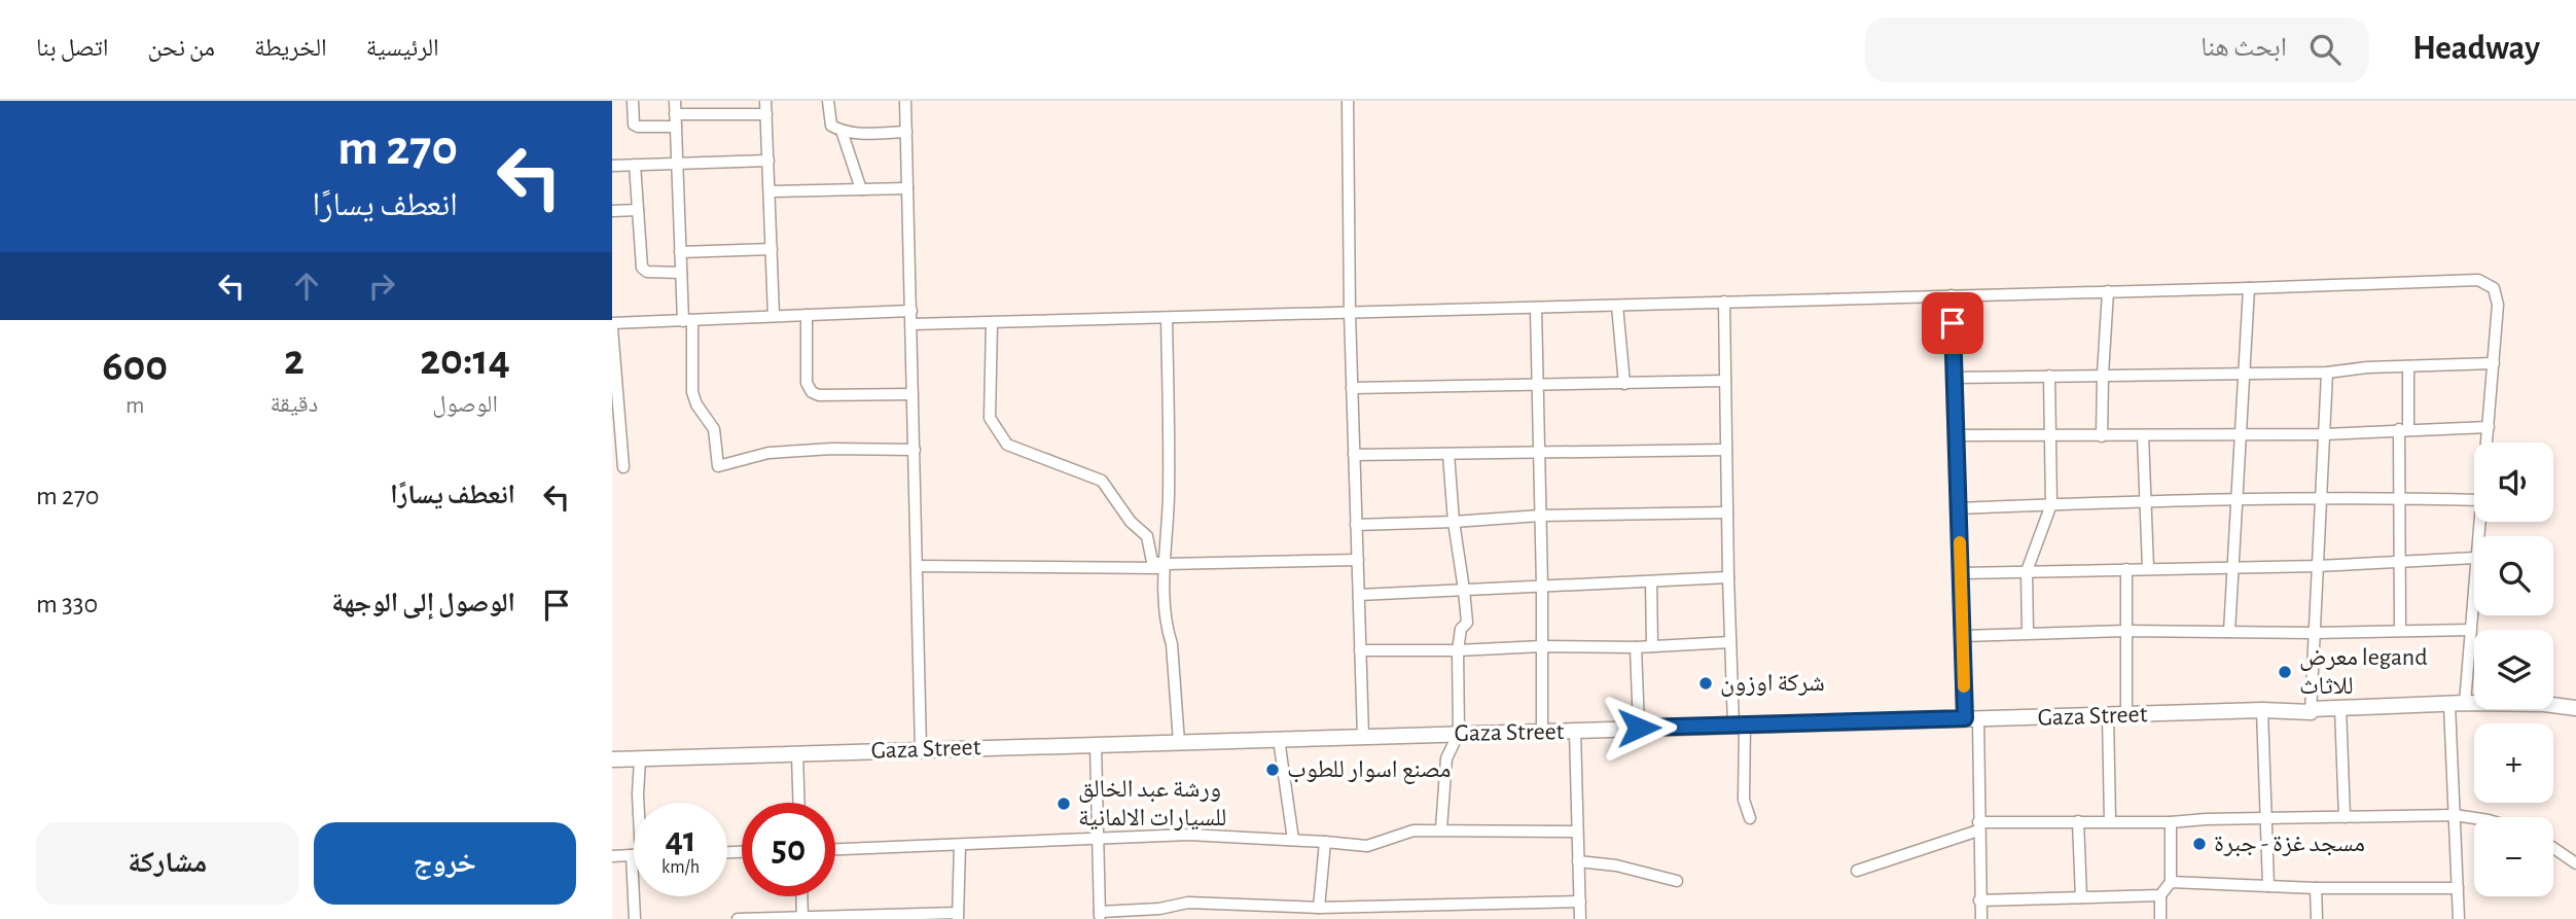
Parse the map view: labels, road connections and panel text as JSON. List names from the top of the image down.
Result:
{
  "streets": {
    "main road": ["Gaza Street"]
  },
  "places": [
    "معرض legand للاثاث",
    "شركة اوزون",
    "مصنع اسوار للطوب",
    "ورشة عبد الخالق للسيارات الالمانية",
    "مسجد غزة - جبرة"
  ],
  "page": {
    "header": "Headway",
    "search": "ابحث هنا",
    "nav": [
      "الرئيسية",
      "الخريطة",
      "من نحن",
      "اتصل بنا"
    ],
    "turn": ["270 m", "انعطف يسارًا"],
    "eta": [
      "20:14",
      "الوصول",
      "2",
      "دقيقة",
      "600",
      "m"
    ],
    "map_buttons": ["+", "−"],
    "list": [
      {
        "name": "انعطف يسارًا",
        "value": "270 m"
      },
      {
        "name": "الوصول إلى الوجهة",
        "value": "330 m"
      }
    ],
    "speed": "41 km/h",
    "limit": "50",
    "buttons": ["خروج", "مشاركة"]
  }
}
